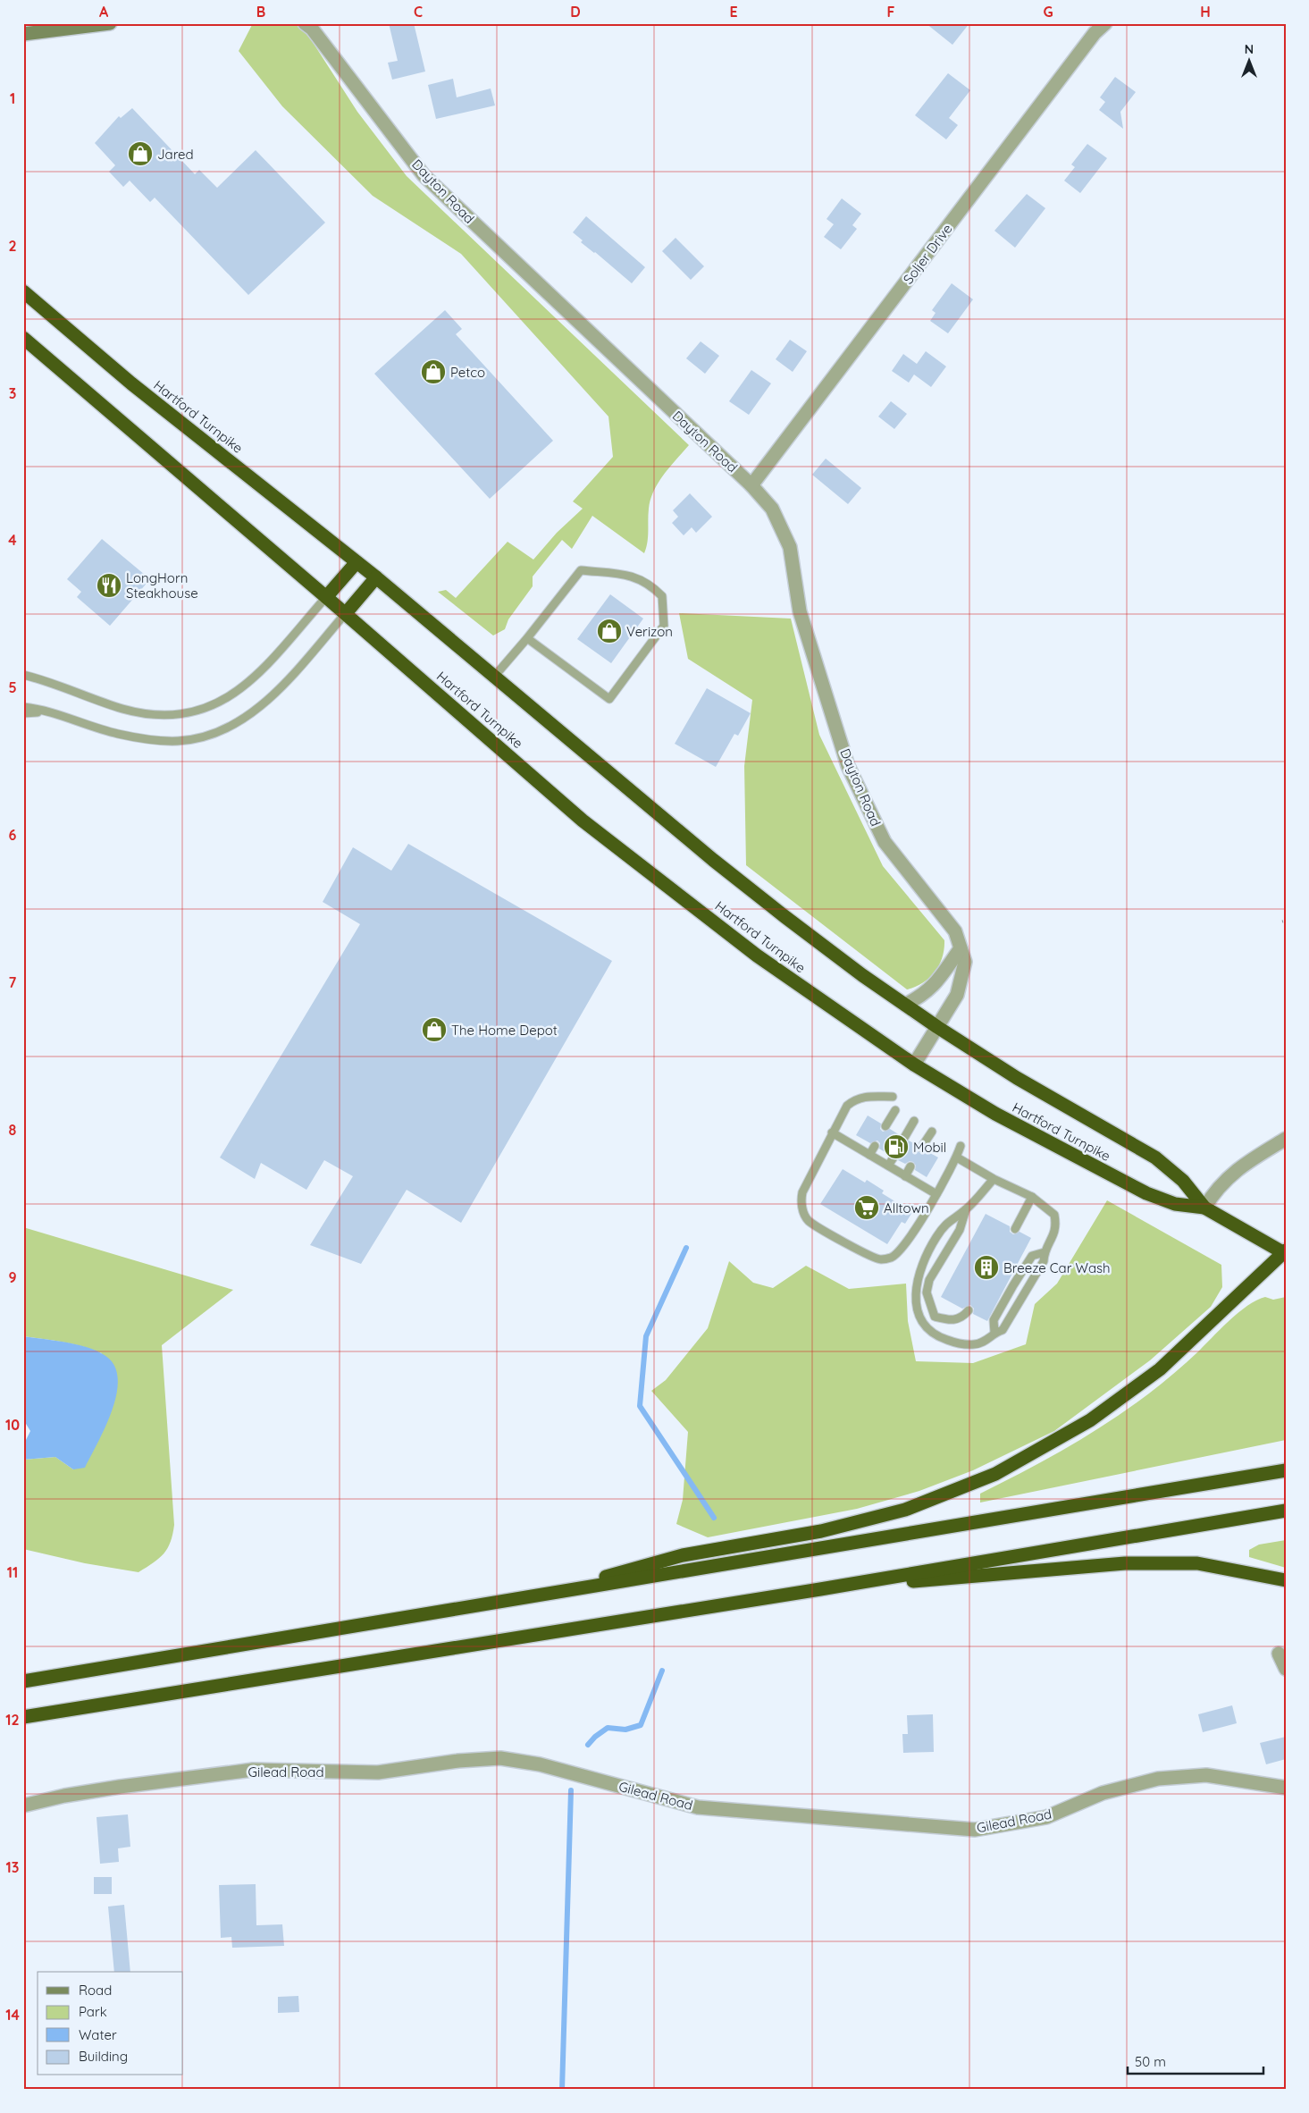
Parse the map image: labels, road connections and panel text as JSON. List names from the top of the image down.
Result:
{
  "streets": {
    "highway": ["Hartford Turnpike"],
    "street": ["Dayton Road", "Soljer Drive", "Gilead Road"]
  },
  "crossings": [
    ["Dayton Road", "Soljer Drive"],
    ["Dayton Road", "Hartford Turnpike"]
  ],
  "places": {
    "shop": [
      "Jared",
      "Petco",
      "Verizon",
      "The Home Depot"
    ],
    "restaurant": ["LongHorn Steakhouse"],
    "fuel station": ["Mobil"],
    "supermarket": ["Alltown"],
    "building": ["Breeze Car Wash"]
  },
  "legend": [
    "Road",
    "Park",
    "Water",
    "Building"
  ],
  "scale_bar": "50 m",
  "north": "top",
  "grid": {
    "columns": [
      "A",
      "B",
      "C",
      "D",
      "E",
      "F",
      "G",
      "H"
    ],
    "rows": [
      "1",
      "2",
      "3",
      "4",
      "5",
      "6",
      "7",
      "8",
      "9",
      "10",
      "11",
      "12",
      "13",
      "14"
    ]
  }
}
